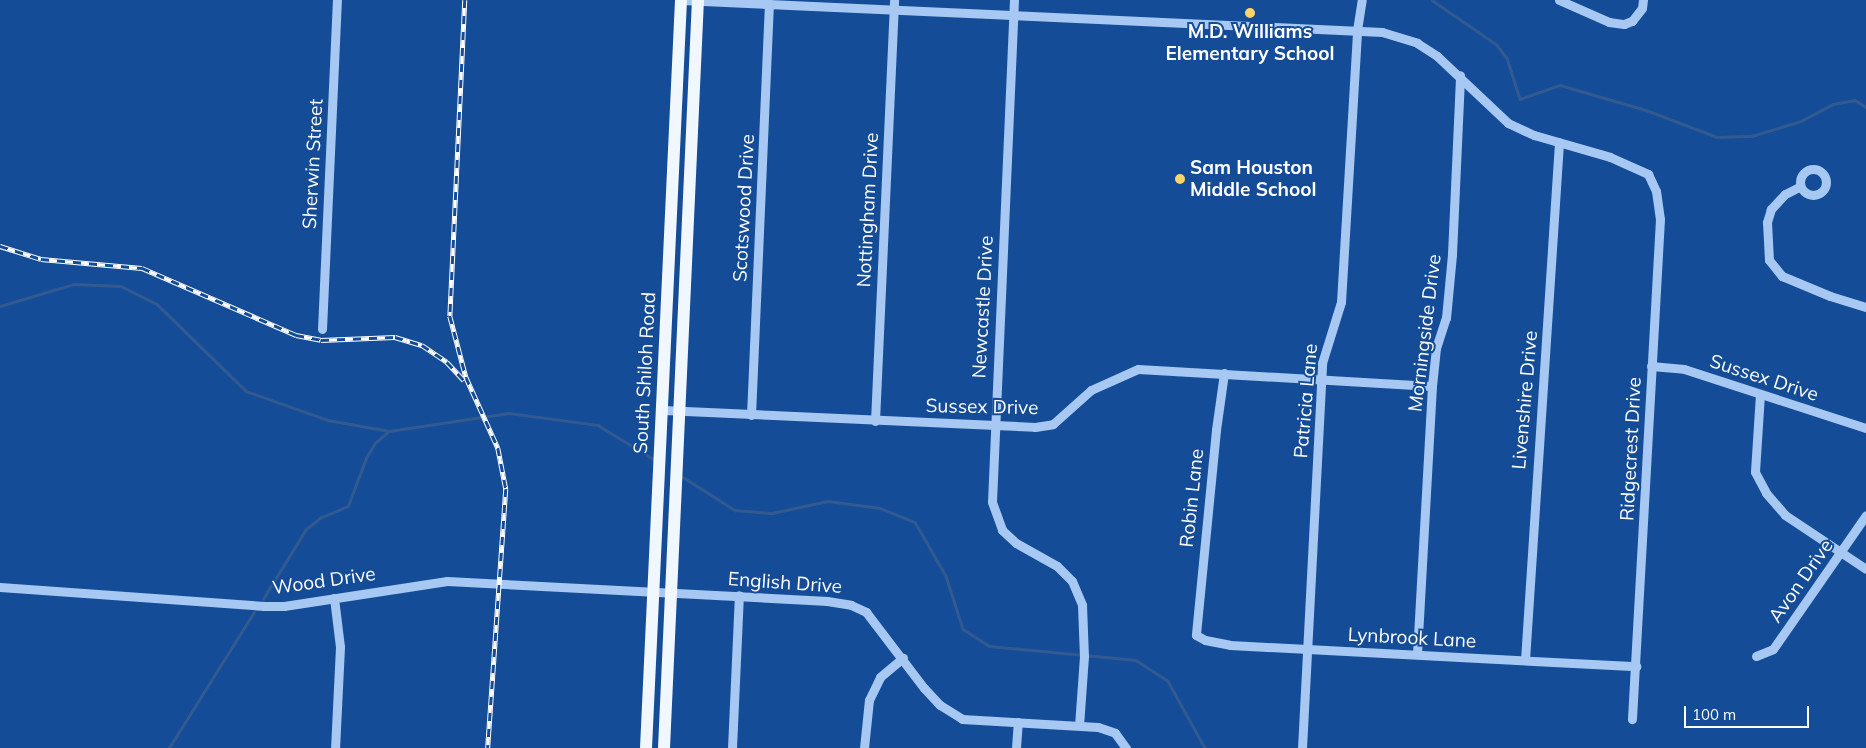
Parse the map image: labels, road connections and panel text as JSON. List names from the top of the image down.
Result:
{
  "streets": {
    "main road": ["South Shiloh Road"],
    "street": [
      "Sherwin Street",
      "Scotswood Drive",
      "Nottingham Drive",
      "Newcastle Drive",
      "Morningside Drive",
      "Sussex Drive",
      "Livenshire Drive",
      "Patricia Lane",
      "Ridgecrest Drive",
      "Robin Lane",
      "Wood Drive",
      "Avon Drive",
      "English Drive",
      "Lynbrook Lane"
    ]
  },
  "crossings": [
    ["Scotswood Drive", "Sussex Drive"],
    ["Nottingham Drive", "Sussex Drive"],
    ["Newcastle Drive", "Sussex Drive"],
    ["Newcastle Drive", "English Drive"],
    ["Morningside Drive", "Sussex Drive"],
    ["Morningside Drive", "Lynbrook Lane"],
    ["South Shiloh Road", "Sussex Drive"],
    ["South Shiloh Road", "Wood Drive"],
    ["South Shiloh Road", "English Drive"],
    ["Sussex Drive", "Patricia Lane"],
    ["Sussex Drive", "Ridgecrest Drive"],
    ["Sussex Drive", "Robin Lane"],
    ["Livenshire Drive", "Ridgecrest Drive"],
    ["Livenshire Drive", "Lynbrook Lane"],
    ["Patricia Lane", "Lynbrook Lane"],
    ["Ridgecrest Drive", "Lynbrook Lane"],
    ["Robin Lane", "Lynbrook Lane"],
    ["Wood Drive", "English Drive"]
  ],
  "places": ["M.D. Williams Elementary School", "Sam Houston Middle School"],
  "scale_bar": "100 m"
}
